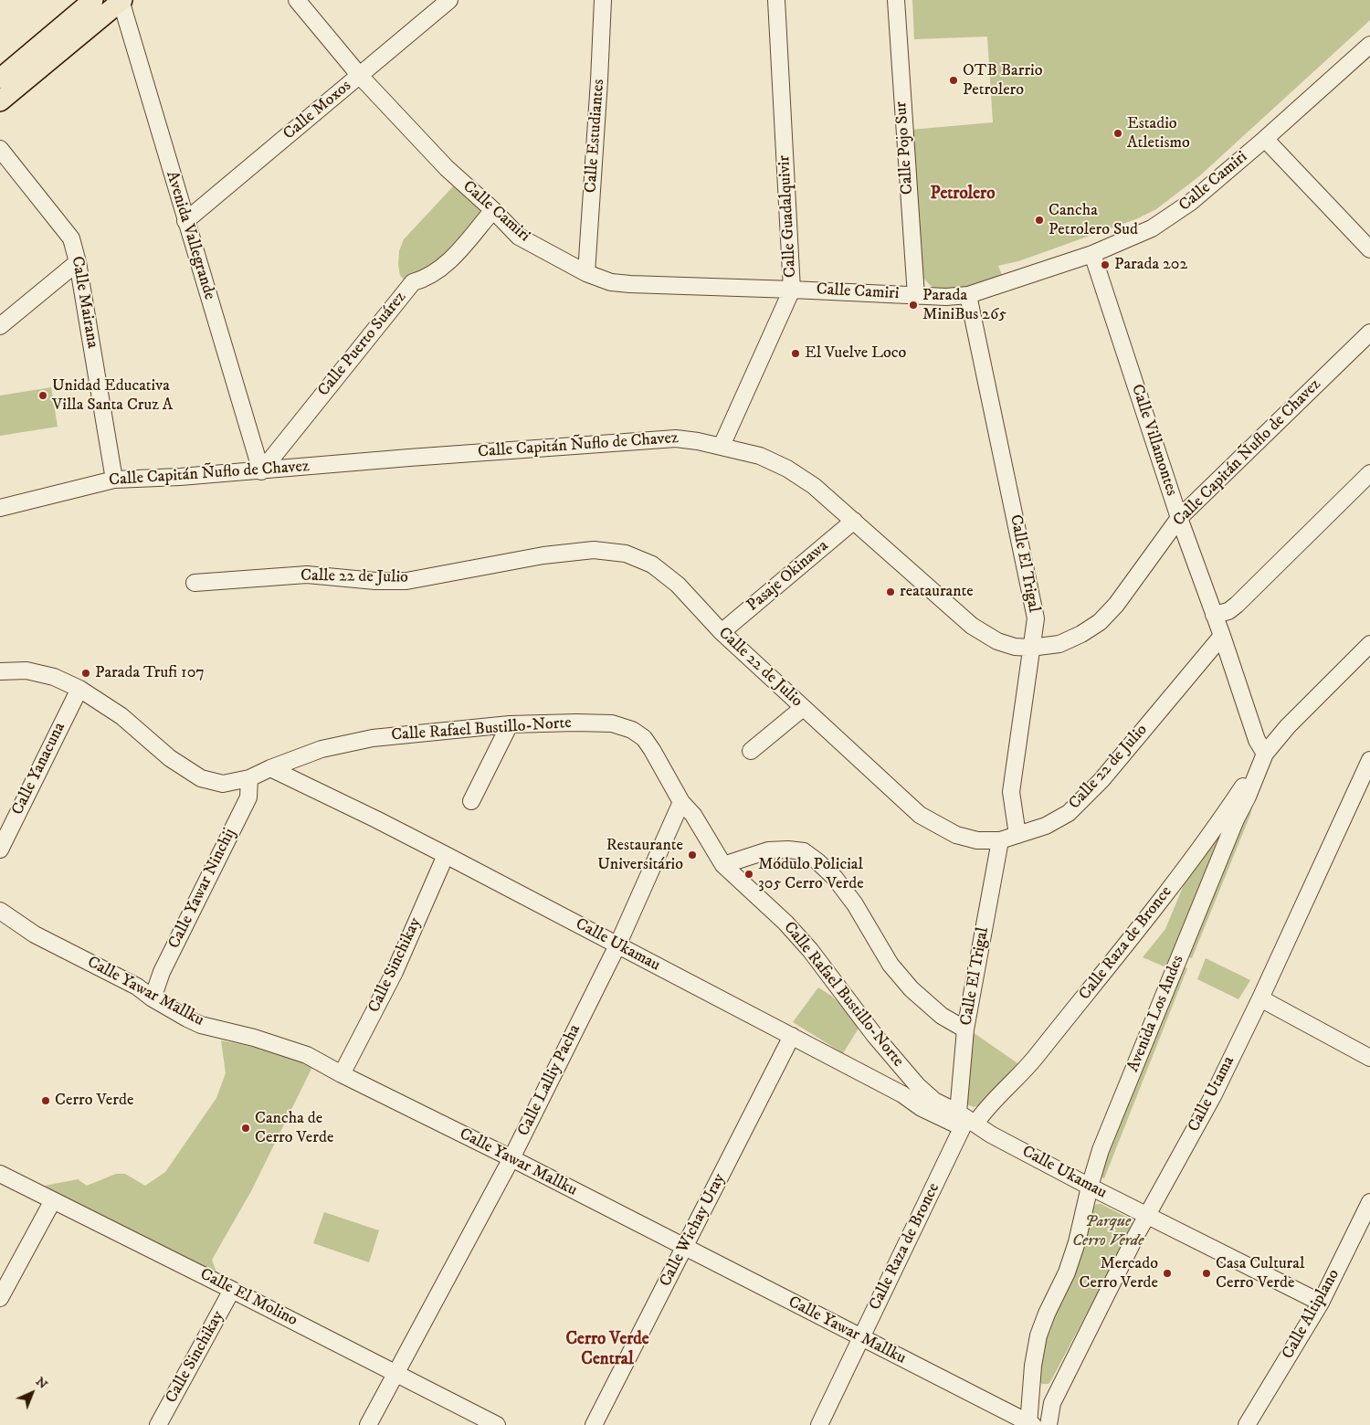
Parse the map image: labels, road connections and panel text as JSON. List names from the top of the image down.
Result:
{
  "streets": {
    "street": [
      "Calle Moxos",
      "Calle Estudiantes",
      "Calle Pojo Sur",
      "Calle Camiri",
      "Calle Guadalquivir",
      "Avenida Vallegrande",
      "Calle Mairana",
      "Calle Puerto Suárez",
      "Calle Villamontes",
      "Calle Capitán Ñuflo de Chavez",
      "Calle El Trigal",
      "Pasaje Okinawa",
      "Calle 22 de Julio",
      "Calle Rafael Bustillo-Norte",
      "Calle Yanacuna",
      "Calle Yawar Ninchij",
      "Calle Raza de Bronce",
      "Calle Ukamau",
      "Calle Sinchikay",
      "Calle Yawar Mallku",
      "Avenida Los Andes",
      "Calle Lalliy Pacha",
      "Calle Utama",
      "Calle Wichay Uray",
      "Calle El Molino",
      "Calle Altiplano"
    ]
  },
  "crossings": [
    ["Calle Moxos", "Calle Camiri"],
    ["Calle Moxos", "Avenida Vallegrande"],
    ["Calle Estudiantes", "Calle Camiri"],
    ["Calle Pojo Sur", "Calle Camiri"],
    ["Calle Camiri", "Calle Guadalquivir"],
    ["Calle Camiri", "Calle Puerto Suárez"],
    ["Calle Camiri", "Calle Villamontes"],
    ["Calle Camiri", "Calle El Trigal"],
    ["Calle Guadalquivir", "Calle Capitán Ñuflo de Chavez"],
    ["Avenida Vallegrande", "Calle Puerto Suárez"],
    ["Avenida Vallegrande", "Calle Capitán Ñuflo de Chavez"],
    ["Calle Mairana", "Calle Capitán Ñuflo de Chavez"],
    ["Calle Puerto Suárez", "Calle Capitán Ñuflo de Chavez"],
    ["Calle Villamontes", "Calle Capitán Ñuflo de Chavez"],
    ["Calle Villamontes", "Calle 22 de Julio"],
    ["Calle Villamontes", "Calle Raza de Bronce"],
    ["Calle Villamontes", "Avenida Los Andes"],
    ["Calle Capitán Ñuflo de Chavez", "Calle El Trigal"],
    ["Calle Capitán Ñuflo de Chavez", "Pasaje Okinawa"],
    ["Calle El Trigal", "Calle 22 de Julio"],
    ["Calle El Trigal", "Calle Rafael Bustillo-Norte"],
    ["Calle El Trigal", "Calle Raza de Bronce"],
    ["Calle El Trigal", "Calle Ukamau"],
    ["Pasaje Okinawa", "Calle 22 de Julio"],
    ["Calle Rafael Bustillo-Norte", "Calle Yanacuna"],
    ["Calle Rafael Bustillo-Norte", "Calle Yawar Ninchij"],
    ["Calle Rafael Bustillo-Norte", "Calle Raza de Bronce"],
    ["Calle Rafael Bustillo-Norte", "Calle Ukamau"],
    ["Calle Rafael Bustillo-Norte", "Calle Lalliy Pacha"],
    ["Calle Yawar Ninchij", "Calle Yawar Mallku"],
    ["Calle Raza de Bronce", "Calle Ukamau"],
    ["Calle Raza de Bronce", "Calle Yawar Mallku"],
    ["Calle Raza de Bronce", "Avenida Los Andes"],
    ["Calle Ukamau", "Calle Sinchikay"],
    ["Calle Ukamau", "Avenida Los Andes"],
    ["Calle Ukamau", "Calle Lalliy Pacha"],
    ["Calle Ukamau", "Calle Utama"],
    ["Calle Ukamau", "Calle Wichay Uray"],
    ["Calle Ukamau", "Calle Altiplano"],
    ["Calle Sinchikay", "Calle Yawar Mallku"],
    ["Calle Sinchikay", "Calle El Molino"],
    ["Calle Yawar Mallku", "Avenida Los Andes"],
    ["Calle Yawar Mallku", "Calle Lalliy Pacha"],
    ["Calle Yawar Mallku", "Calle Wichay Uray"],
    ["Calle Lalliy Pacha", "Calle El Molino"]
  ],
  "districts": ["Petrolero", "Cerro Verde Central"],
  "parks": ["Parque Cerro Verde"],
  "places": [
    "OTB Barrio Petrolero",
    "Estadio Atletismo",
    "Cancha Petrolero Sud",
    "Parada 202",
    "Parada MiniBus 265",
    "El Vuelve Loco",
    "Unidad Educativa Villa Santa Cruz A",
    "reataurante",
    "Parada Trufi 107",
    "Restaurante Universitário",
    "Módulo Policial 305 Cerro Verde",
    "Cerro Verde",
    "Cancha de Cerro Verde",
    "Mercado Cerro Verde",
    "Casa Cultural Cerro Verde"
  ],
  "north": "top right"
}
